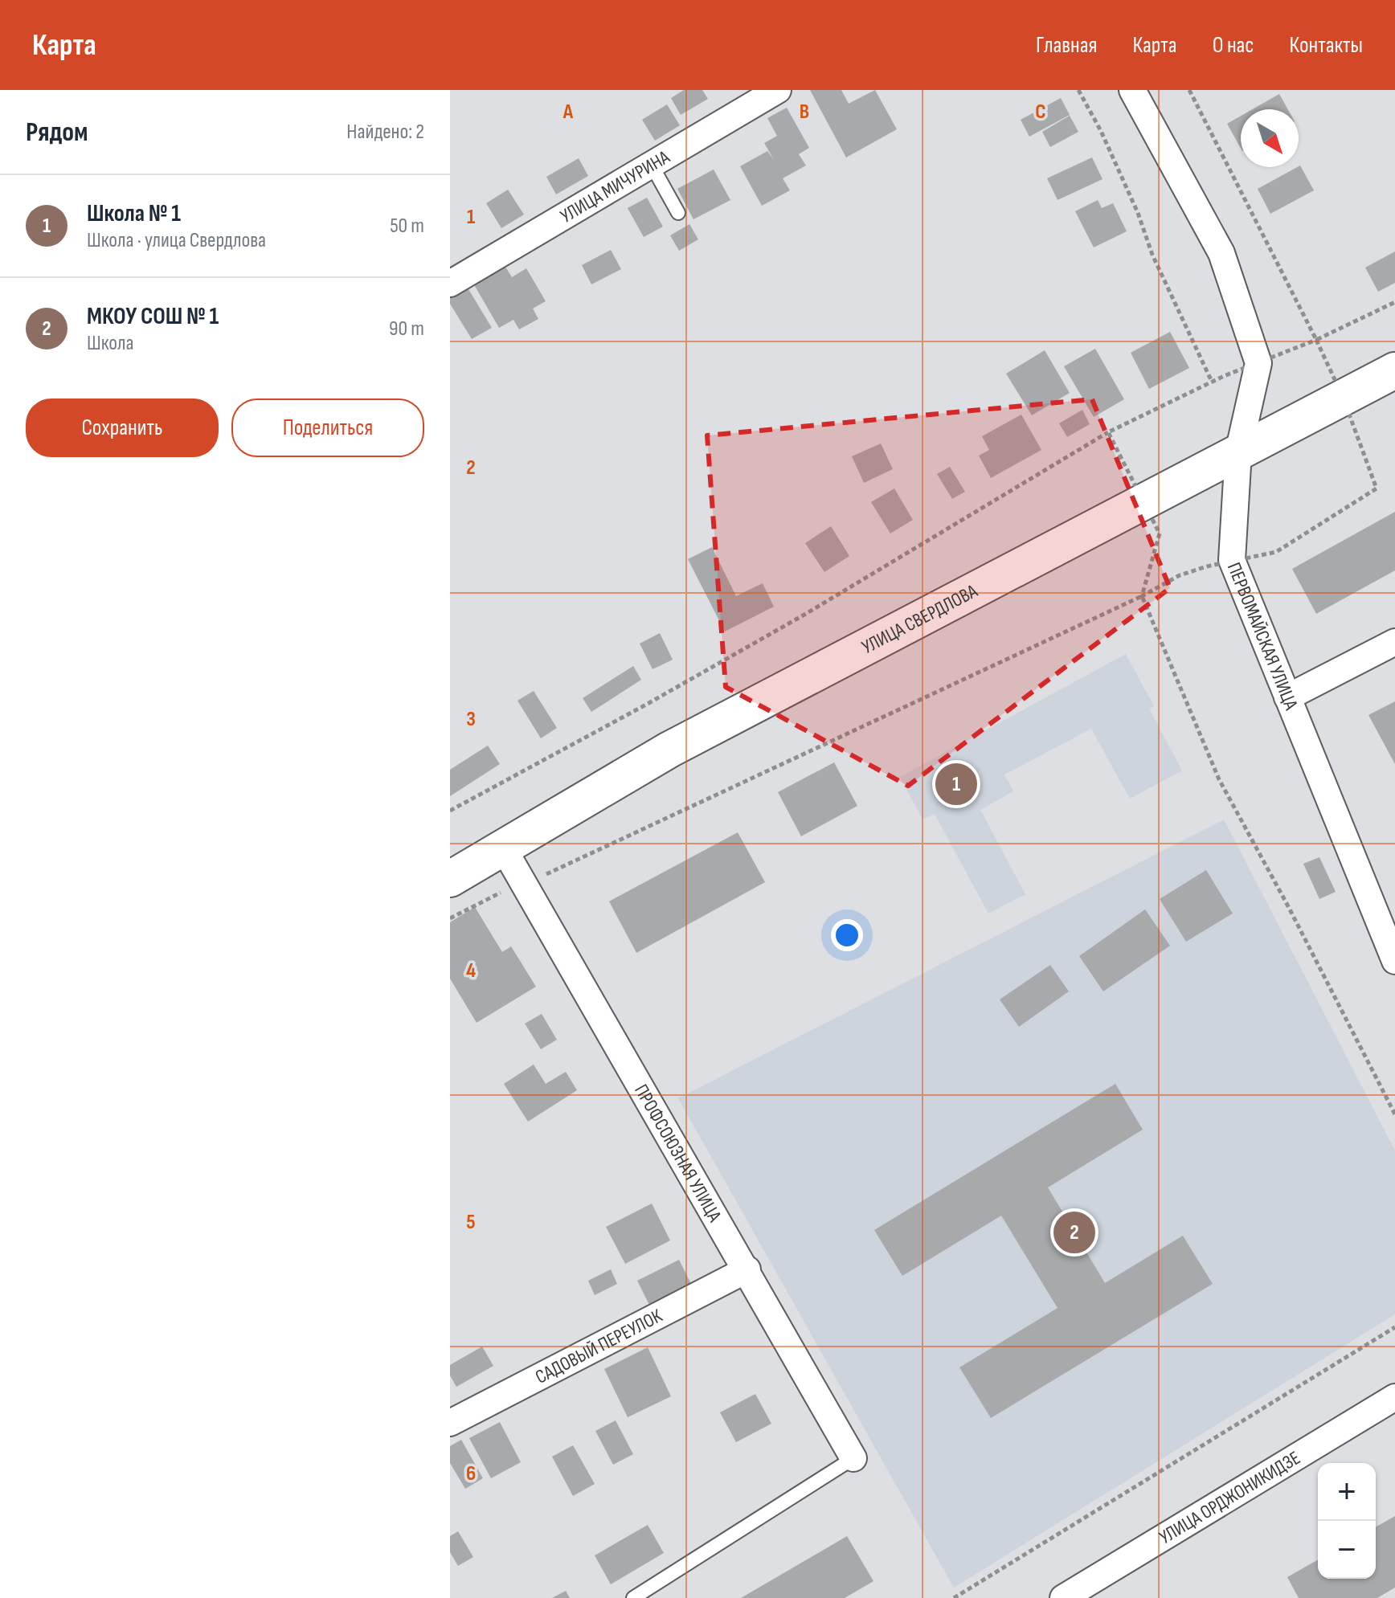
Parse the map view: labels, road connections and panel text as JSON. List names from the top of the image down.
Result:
{
  "streets": {
    "street": [
      "УЛИЦА МИЧУРИНА",
      "УЛИЦА СВЕРДЛОВА",
      "ПЕРВОМАЙСКАЯ УЛИЦА",
      "ПРОФСОЮЗНАЯ УЛИЦА",
      "САДОВЫЙ ПЕРЕУЛОК",
      "УЛИЦА ОРДЖОНИКИДЗЕ"
    ]
  },
  "crossings": [
    ["УЛИЦА СВЕРДЛОВА", "ПЕРВОМАЙСКАЯ УЛИЦА"],
    ["УЛИЦА СВЕРДЛОВА", "ПРОФСОЮЗНАЯ УЛИЦА"],
    ["ПРОФСОЮЗНАЯ УЛИЦА", "САДОВЫЙ ПЕРЕУЛОК"]
  ],
  "north": "bottom right",
  "page": {
    "header": "Карта",
    "nav": [
      "Главная",
      "Карта",
      "О нас",
      "Контакты"
    ],
    "heading": ["Рядом", "Найдено: 2"],
    "list": [
      {
        "mark": "1",
        "name": "Школа № 1",
        "note": "Школа · улица Свердлова",
        "value": "50 m"
      },
      {
        "mark": "2",
        "name": "МКОУ СОШ № 1",
        "note": "Школа",
        "value": "90 m"
      }
    ],
    "buttons": ["Сохранить", "Поделиться"],
    "pins": ["1", "2"],
    "map_buttons": ["+", "−"]
  },
  "grid": {
    "columns": ["A", "B", "C"],
    "rows": [
      "1",
      "2",
      "3",
      "4",
      "5",
      "6"
    ]
  }
}
